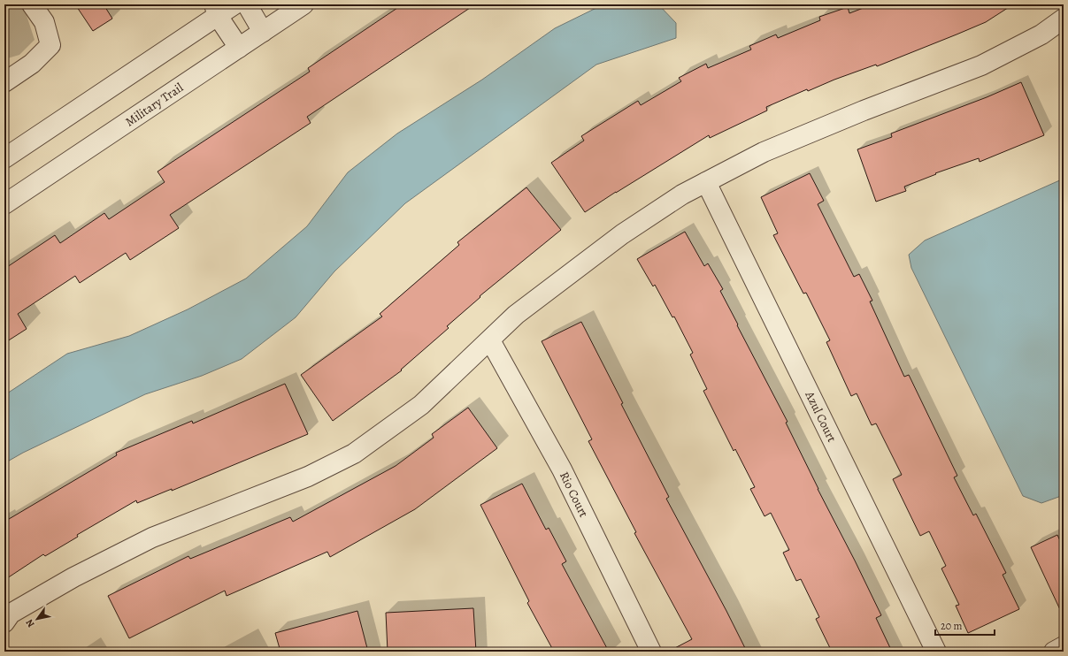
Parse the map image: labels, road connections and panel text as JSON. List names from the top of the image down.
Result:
{
  "streets": {
    "street": ["Military Trail", "Azul Court", "Rio Court"]
  },
  "scale_bar": "20 m",
  "north": "bottom left"
}
